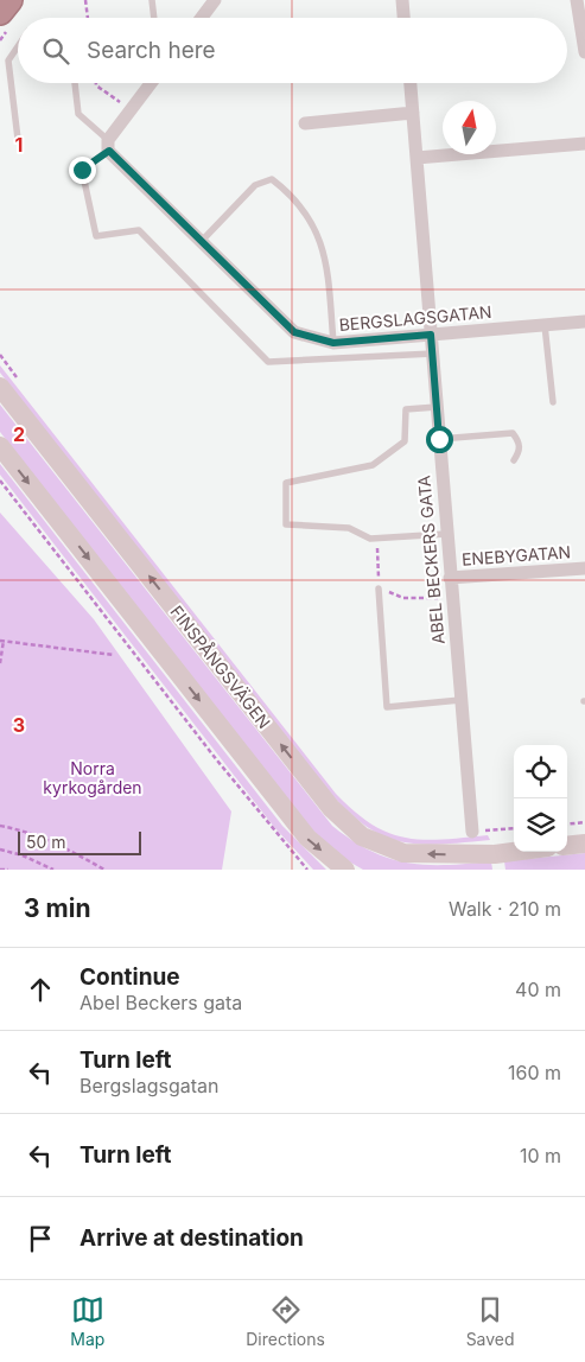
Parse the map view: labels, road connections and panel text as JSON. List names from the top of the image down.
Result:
{
  "streets": {
    "main road": ["FINSPÅNGSVÄGEN"],
    "street": ["BERGSLAGSGATAN", "ENEBYGATAN", "ABEL BECKERS GATA"]
  },
  "crossings": [
    ["BERGSLAGSGATAN", "ABEL BECKERS GATA"],
    ["ENEBYGATAN", "ABEL BECKERS GATA"]
  ],
  "parks": ["Norra kyrkogården"],
  "scale_bar": "50 m",
  "north": "top",
  "page": {
    "search": "Search here",
    "scale": "50 m",
    "heading": ["3 min", "Walk · 210 m"],
    "list": [
      ["Continue", "Abel Beckers gata", "40 m"],
      ["Turn left", "Bergslagsgatan", "160 m"],
      ["Turn left", "10 m"],
      "Arrive at destination"
    ],
    "nav": ["Map", "Directions", "Saved"]
  },
  "grid": {
    "rows": ["1", "2", "3"]
  }
}
